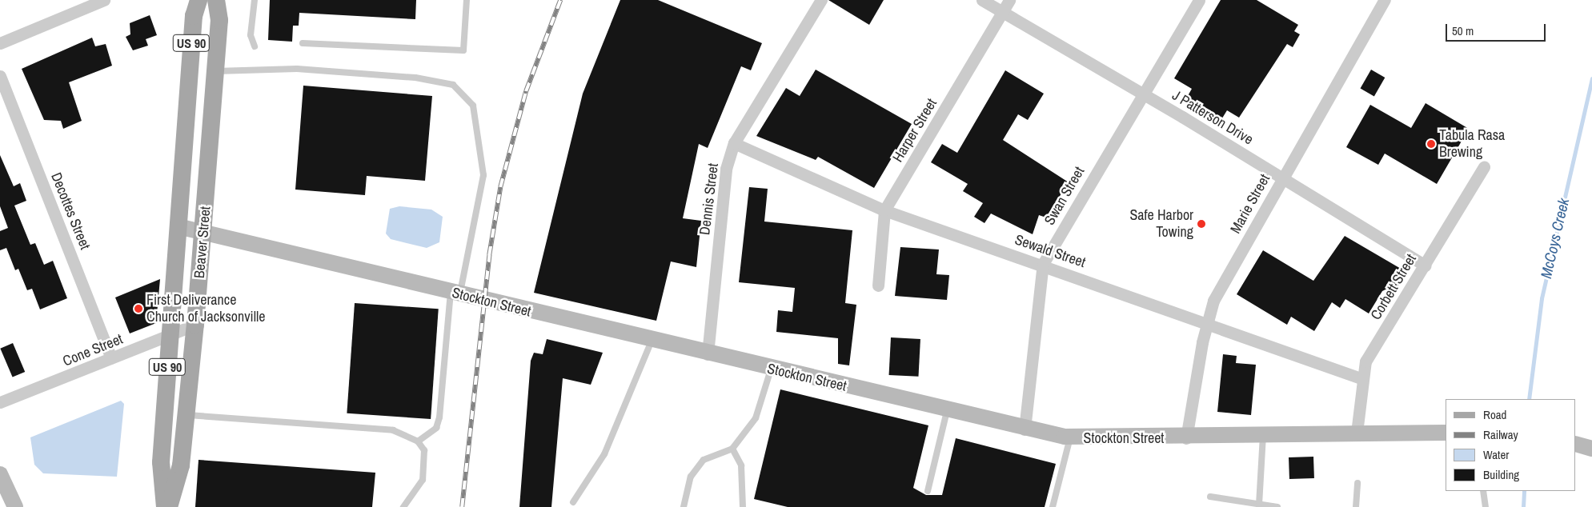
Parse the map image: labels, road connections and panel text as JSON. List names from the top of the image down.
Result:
{
  "streets": {
    "main road": ["US 90", "Beaver Street", "Stockton Street"],
    "street": [
      "J Patterson Drive",
      "Harper Street",
      "Swan Street",
      "Dennis Street",
      "Marie Street",
      "Decottes Street",
      "Sewald Street",
      "Corbett Street",
      "Cone Street"
    ]
  },
  "crossings": [
    ["J Patterson Drive", "Harper Street"],
    ["J Patterson Drive", "Swan Street"],
    ["J Patterson Drive", "Marie Street"],
    ["J Patterson Drive", "Corbett Street"],
    ["Harper Street", "Sewald Street"],
    ["Swan Street", "Sewald Street"],
    ["Swan Street", "Stockton Street"],
    ["Dennis Street", "Sewald Street"],
    ["Dennis Street", "Stockton Street"],
    ["Marie Street", "Sewald Street"],
    ["Marie Street", "Stockton Street"],
    ["Decottes Street", "Cone Street"],
    ["Beaver Street", "Stockton Street"],
    ["Beaver Street", "Cone Street"],
    ["Sewald Street", "Corbett Street"],
    ["Corbett Street", "Stockton Street"]
  ],
  "water": ["McCoys Creek"],
  "places": ["Tabula Rasa Brewing", "Safe Harbor Towing", "First Deliverance Church of Jacksonville"],
  "legend": [
    "Road",
    "Railway",
    "Water",
    "Building"
  ],
  "scale_bar": "50 m"
}
